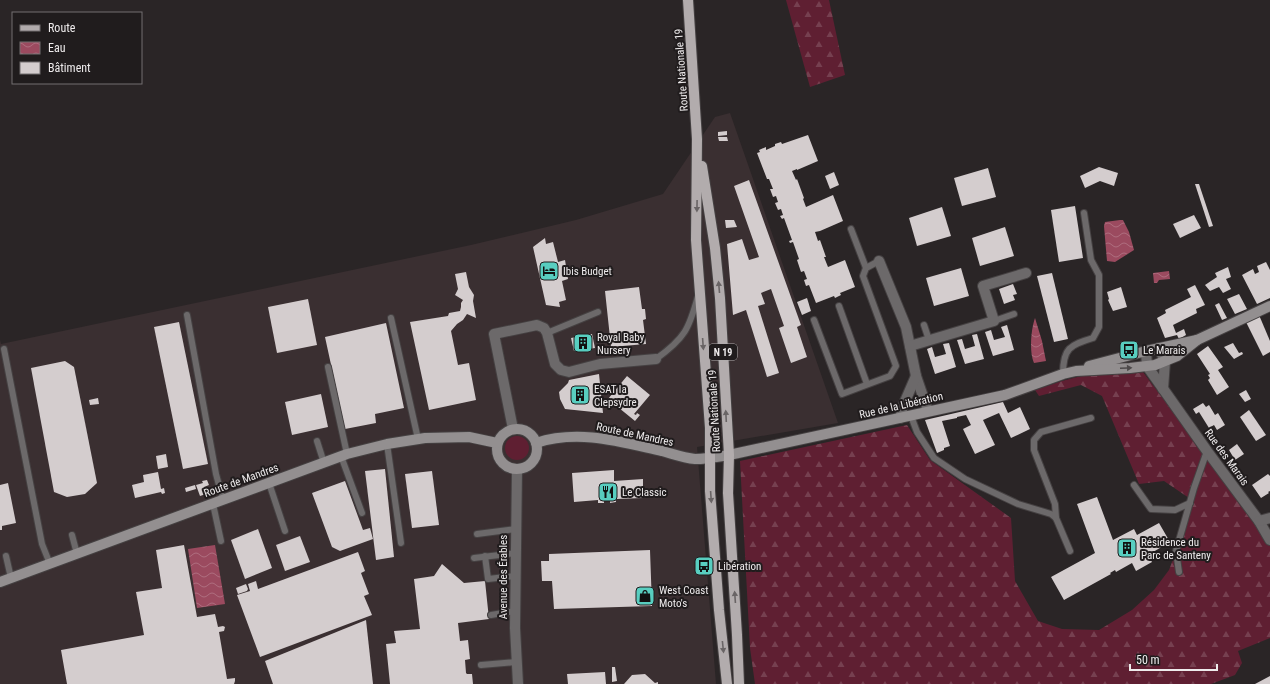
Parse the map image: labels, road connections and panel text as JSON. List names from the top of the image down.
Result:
{
  "streets": {
    "main road": ["Route Nationale 19", "N 19"],
    "street": [
      "Rue de la Libération",
      "Route de Mandres",
      "Rue des Marais",
      "Avenue des Érables"
    ]
  },
  "crossings": [
    ["Route Nationale 19", "Rue de la Libération"],
    ["Route Nationale 19", "Route de Mandres"],
    ["Rue de la Libération", "Route de Mandres"],
    ["Rue de la Libération", "Rue des Marais"],
    ["Route de Mandres", "Avenue des Érables"]
  ],
  "places": {
    "hotel": ["Ibis Budget"],
    "building": ["Royal Baby Nursery", "ESAT la Clepsydre", "Résidence du Parc de Santeny"],
    "bus stop": ["Le Marais", "Libération"],
    "restaurant": ["Le Classic"],
    "shop": ["West Coast Moto's"]
  },
  "legend": ["Route", "Eau", "Bâtiment"],
  "scale_bar": "50 m"
}
